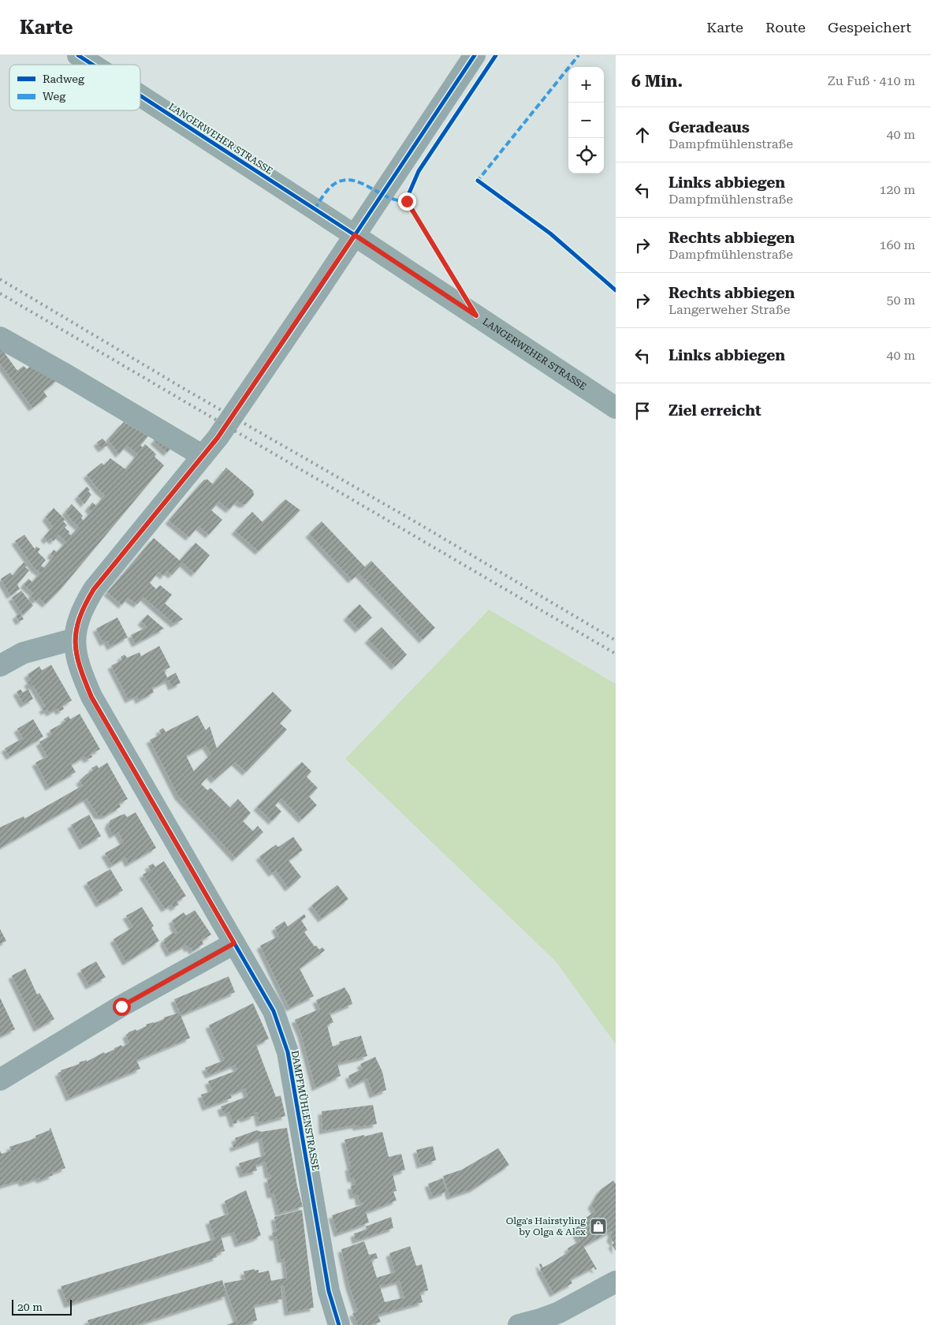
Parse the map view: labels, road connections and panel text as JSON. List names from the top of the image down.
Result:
{
  "streets": {
    "main road": ["LANGERWEHER STRASSE"],
    "street": ["DAMPFMÜHLENSTRASSE"]
  },
  "crossings": [
    ["LANGERWEHER STRASSE", "DAMPFMÜHLENSTRASSE"]
  ],
  "places": {
    "shop": ["Olga's Hairstyling by Olga & Alex"]
  },
  "legend": ["Radweg", "Weg"],
  "scale_bar": "20 m",
  "page": {
    "header": "Karte",
    "nav": ["Karte", "Route", "Gespeichert"],
    "heading": ["6 Min.", "Zu Fuß · 410 m"],
    "map_buttons": ["+", "−"],
    "list": [
      ["Geradeaus", "Dampfmühlenstraße", "40 m"],
      ["Links abbiegen", "Dampfmühlenstraße", "120 m"],
      ["Rechts abbiegen", "Dampfmühlenstraße", "160 m"],
      ["Rechts abbiegen", "Langerweher Straße", "50 m"],
      ["Links abbiegen", "40 m"],
      "Ziel erreicht"
    ],
    "scale": "20 m"
  }
}
